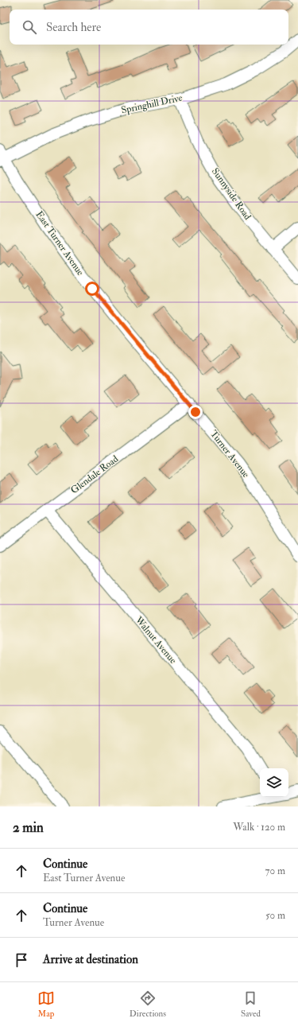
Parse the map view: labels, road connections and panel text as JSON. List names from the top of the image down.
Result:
{
  "streets": {
    "street": [
      "Springhill Drive",
      "Sunnyside Road",
      "East Turner Avenue",
      "Turner Avenue",
      "Glendale Road",
      "Walnut Avenue"
    ]
  },
  "crossings": [
    ["Springhill Drive", "Sunnyside Road"],
    ["Springhill Drive", "East Turner Avenue"],
    ["East Turner Avenue", "Turner Avenue"],
    ["Turner Avenue", "Glendale Road"],
    ["Glendale Road", "Walnut Avenue"]
  ],
  "page": {
    "search": "Search here",
    "heading": ["2 min", "Walk · 120 m"],
    "list": [
      ["Continue", "East Turner Avenue", "70 m"],
      ["Continue", "Turner Avenue", "50 m"],
      "Arrive at destination"
    ],
    "nav": ["Map", "Directions", "Saved"]
  }
}
